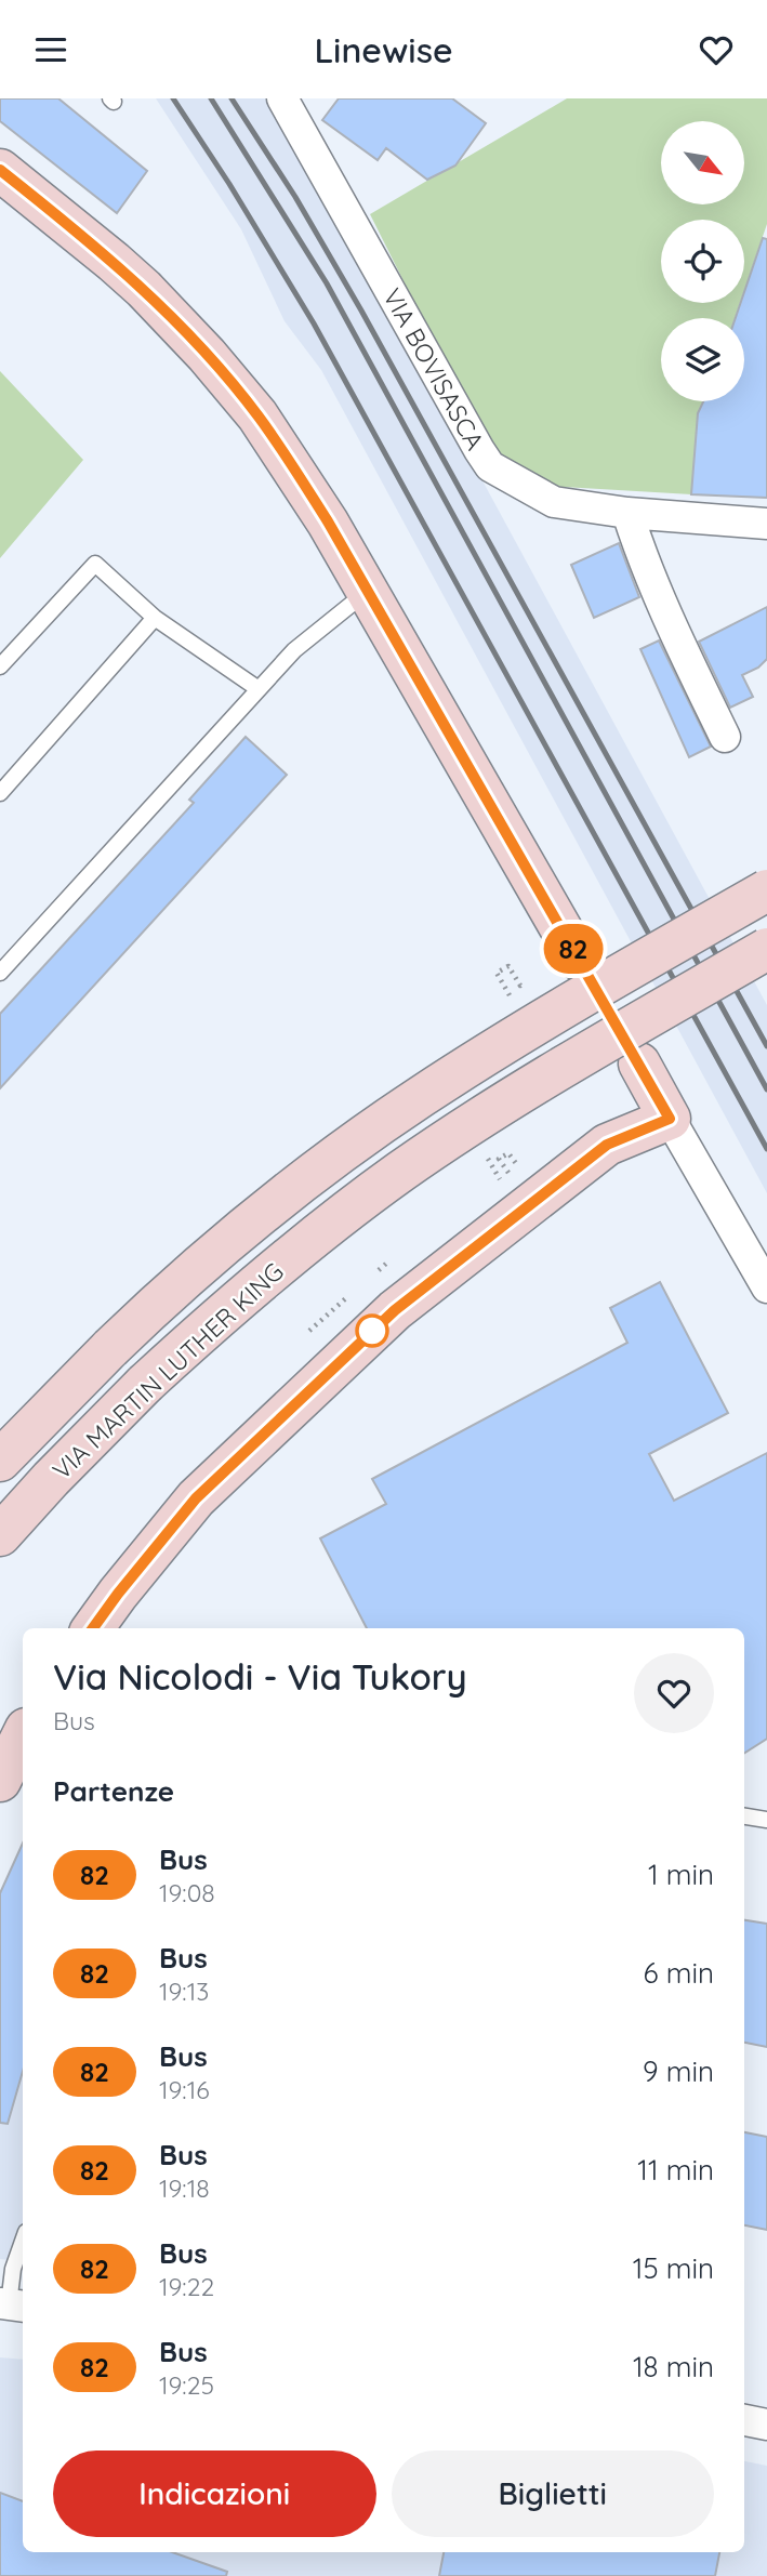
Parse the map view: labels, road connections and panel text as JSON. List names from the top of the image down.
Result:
{
  "streets": {
    "street": ["VIA BOVISASCA", "VIA MARTIN LUTHER KING"]
  },
  "lines": ["bus line 82"],
  "north": "bottom right",
  "page": {
    "header": "Linewise",
    "on_map": "82",
    "heading": [
      ["Via Nicolodi - Via Tukory", "Bus"],
      "Partenze"
    ],
    "list": [
      {
        "mark": "82",
        "name": "Bus",
        "note": "19:08",
        "value": "1 min"
      },
      {
        "mark": "82",
        "name": "Bus",
        "note": "19:13",
        "value": "6 min"
      },
      {
        "mark": "82",
        "name": "Bus",
        "note": "19:16",
        "value": "9 min"
      },
      {
        "mark": "82",
        "name": "Bus",
        "note": "19:18",
        "value": "11 min"
      },
      {
        "mark": "82",
        "name": "Bus",
        "note": "19:22",
        "value": "15 min"
      },
      {
        "mark": "82",
        "name": "Bus",
        "note": "19:25",
        "value": "18 min"
      }
    ],
    "buttons": ["Indicazioni", "Biglietti"]
  }
}
